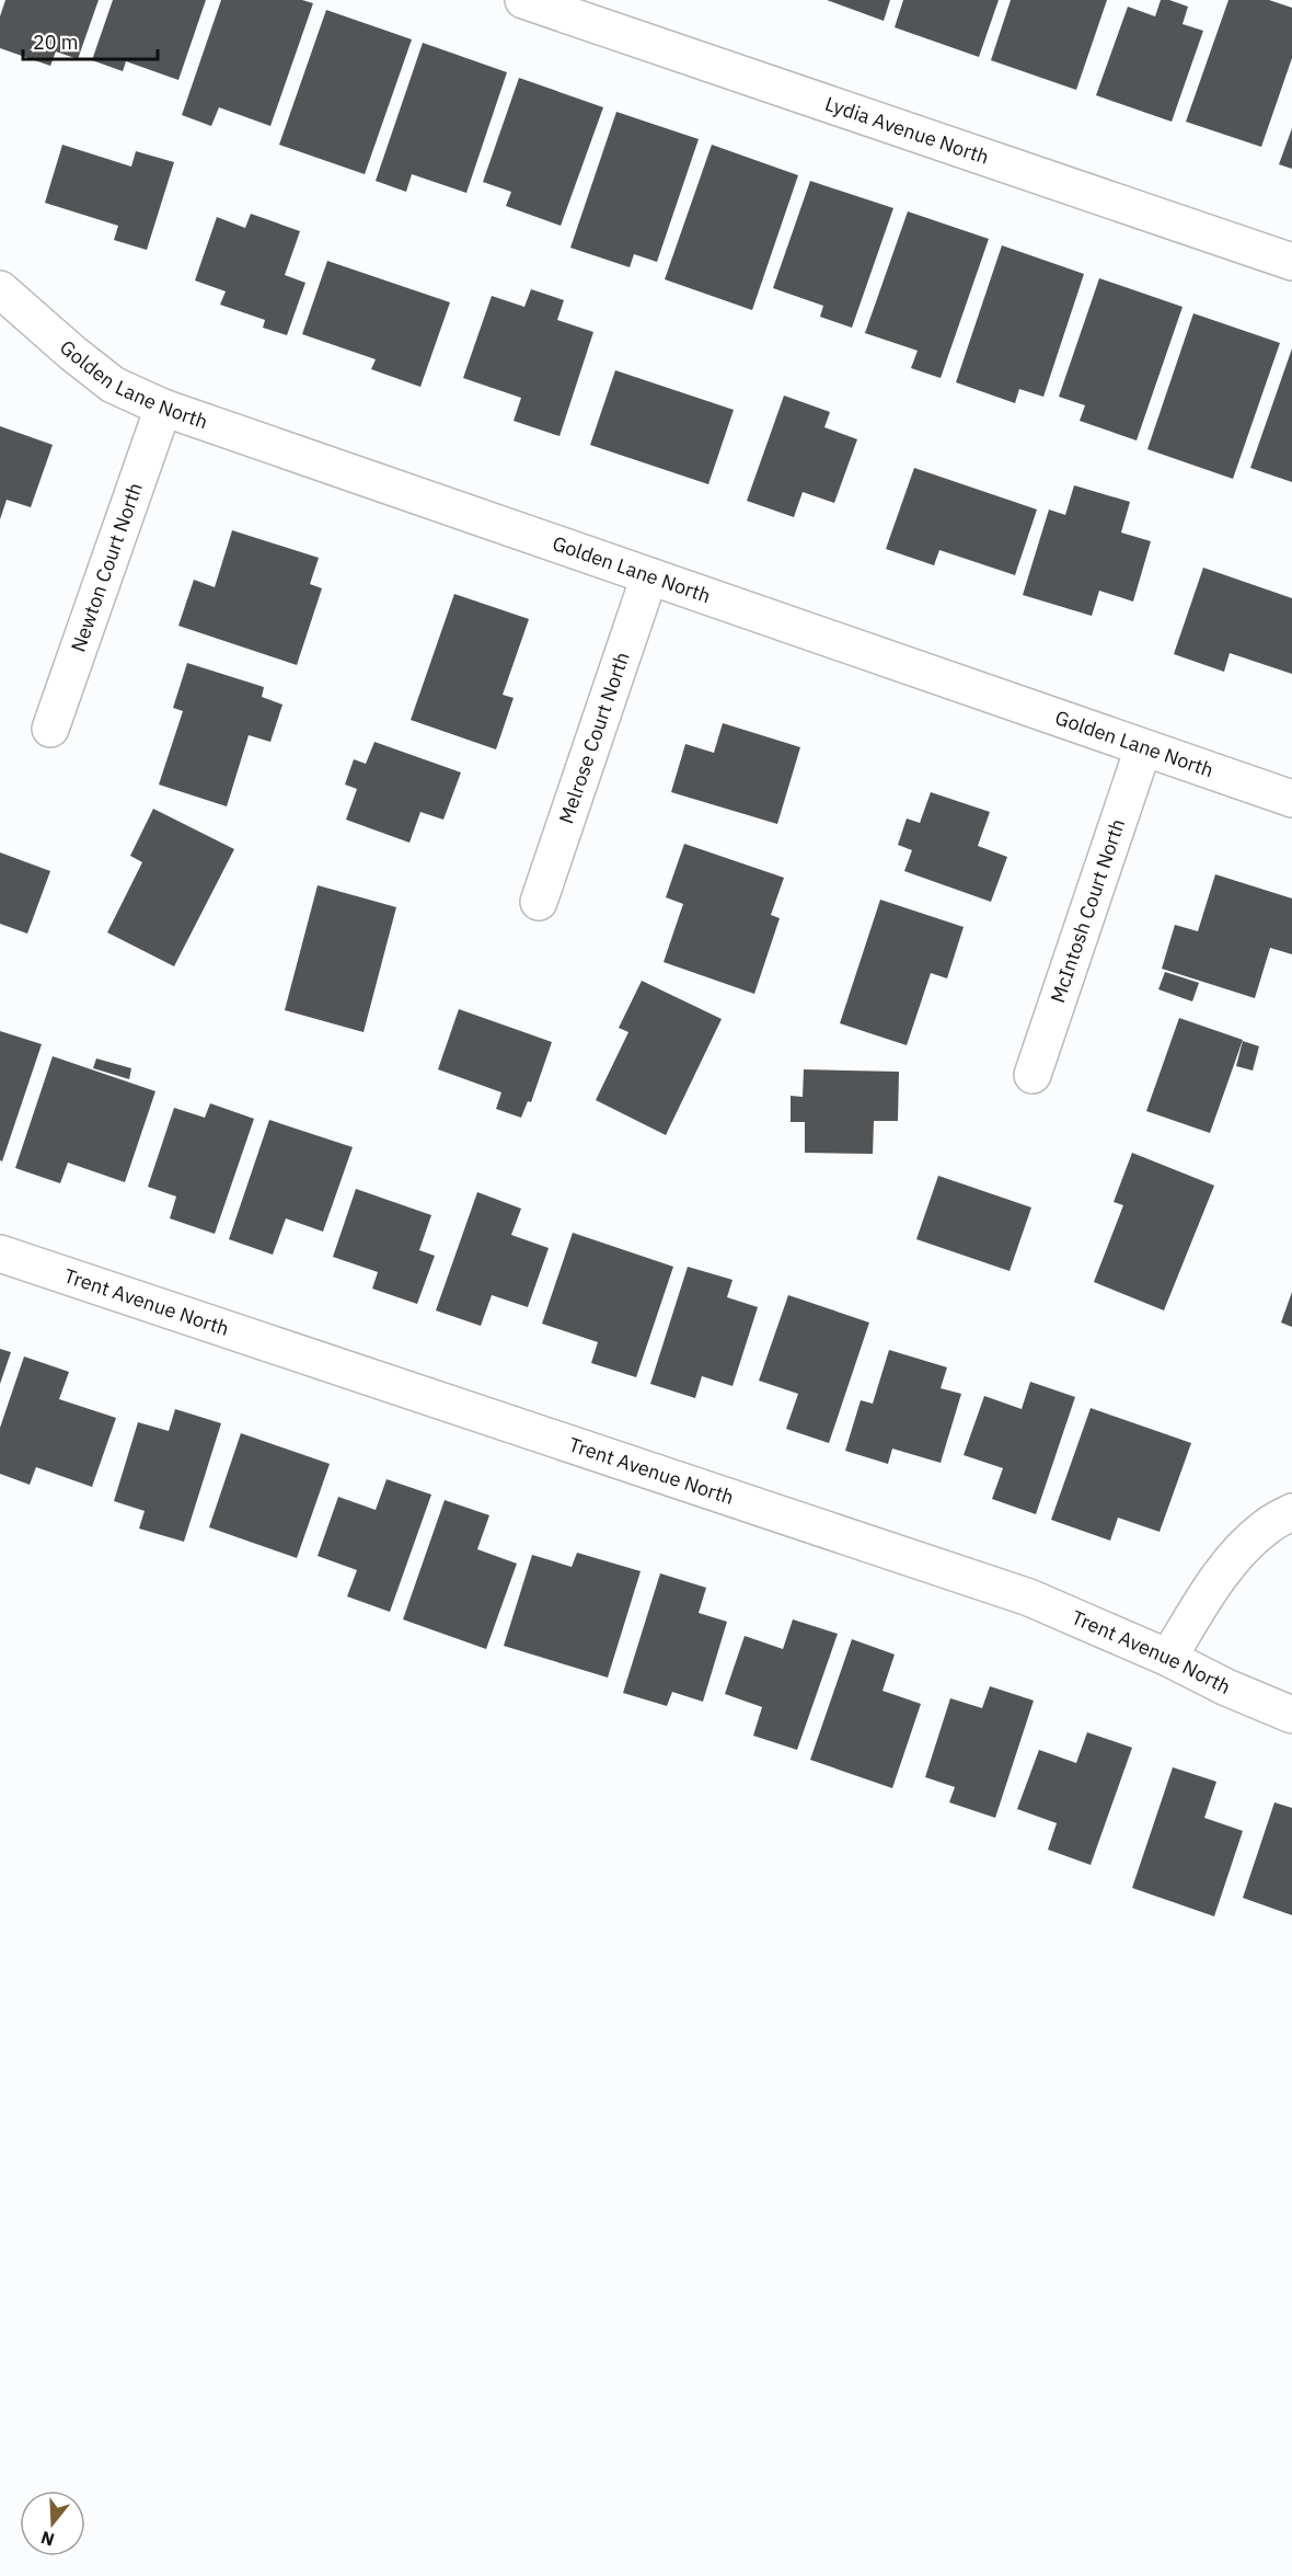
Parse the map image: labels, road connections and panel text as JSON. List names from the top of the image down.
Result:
{
  "streets": {
    "street": [
      "Lydia Avenue North",
      "Golden Lane North",
      "Newton Court North",
      "Melrose Court North",
      "McIntosh Court North",
      "Trent Avenue North"
    ]
  },
  "crossings": [
    ["Golden Lane North", "Newton Court North"],
    ["Golden Lane North", "Melrose Court North"],
    ["Golden Lane North", "McIntosh Court North"]
  ],
  "scale_bar": "20 m",
  "north": "bottom"
}
